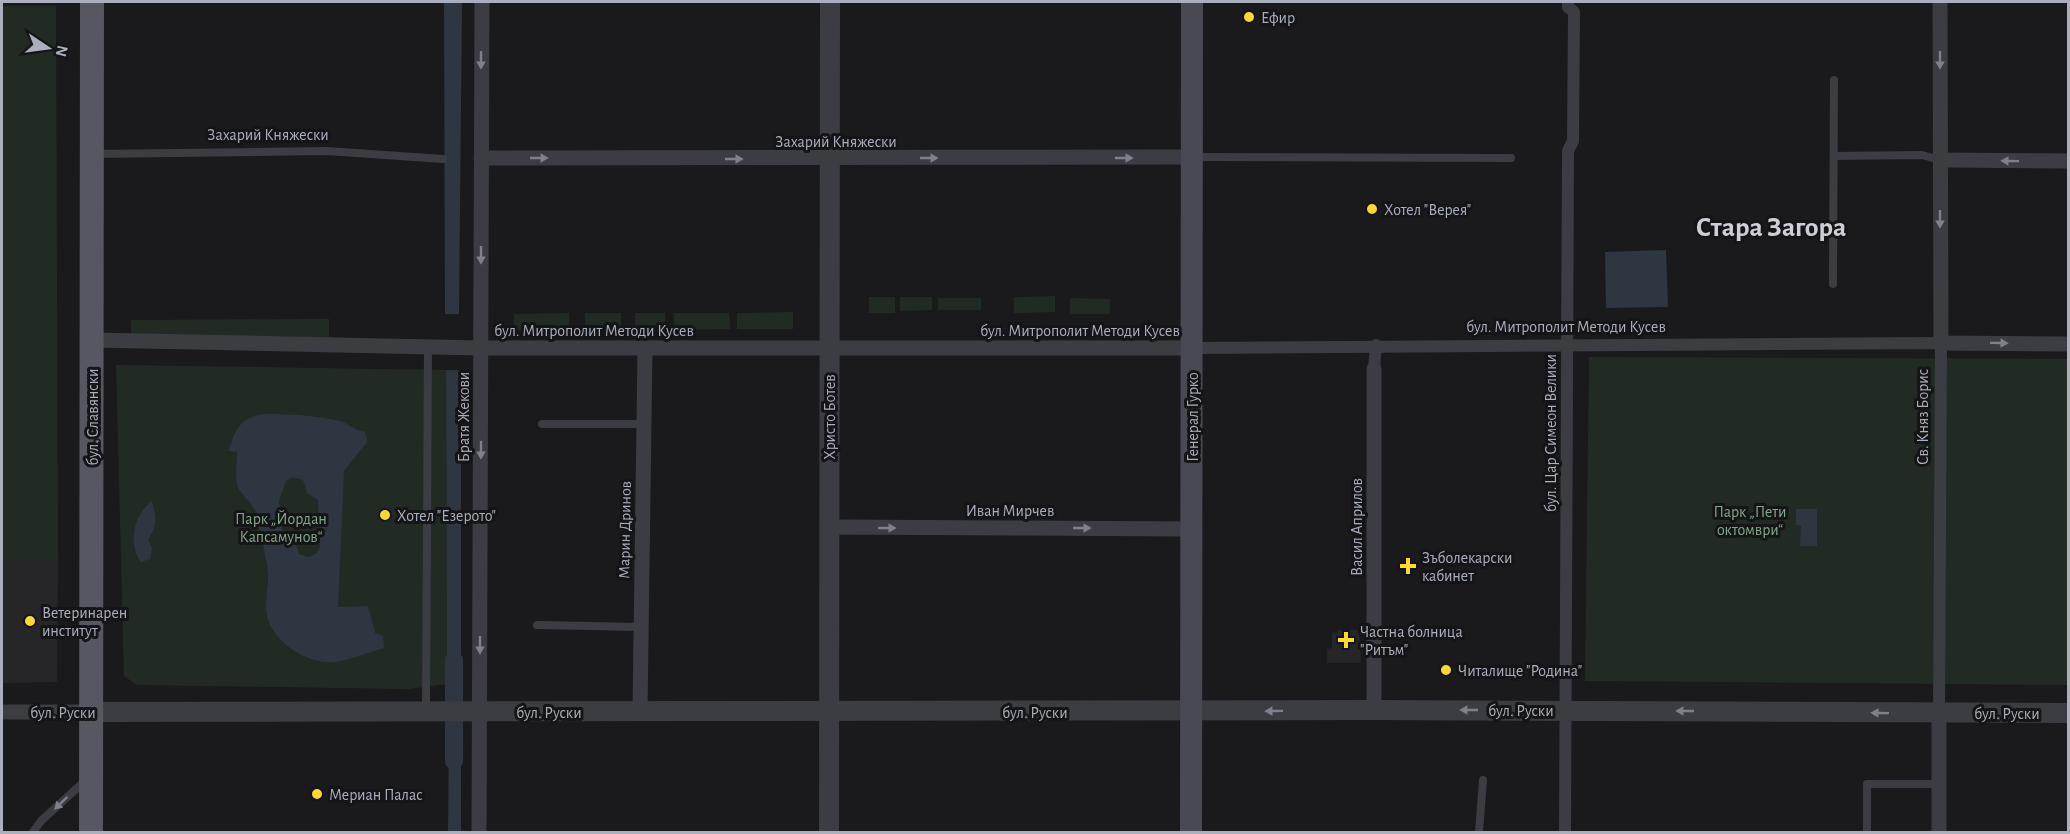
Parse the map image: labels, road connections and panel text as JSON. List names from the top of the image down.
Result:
{
  "streets": {
    "main road": ["бул. Славянски", "Генерал Гурко"],
    "street": [
      "Захарий Княжески",
      "бул. Митрополит Методи Кусев",
      "Братя Жекови",
      "Христо Ботев",
      "Св. Княз Борис",
      "бул. Цар Симеон Велики",
      "Иван Мирчев",
      "Васил Априлов",
      "Марин Дринов",
      "бул. Руски"
    ]
  },
  "crossings": [
    ["Захарий Княжески", "бул. Славянски"],
    ["Захарий Княжески", "Братя Жекови"],
    ["Захарий Княжески", "Христо Ботев"],
    ["Захарий Княжески", "Генерал Гурко"],
    ["бул. Митрополит Методи Кусев", "бул. Славянски"],
    ["бул. Митрополит Методи Кусев", "Братя Жекови"],
    ["бул. Митрополит Методи Кусев", "Христо Ботев"],
    ["бул. Митрополит Методи Кусев", "Генерал Гурко"],
    ["бул. Митрополит Методи Кусев", "Св. Княз Борис"],
    ["бул. Митрополит Методи Кусев", "бул. Цар Симеон Велики"],
    ["бул. Митрополит Методи Кусев", "Васил Априлов"],
    ["бул. Митрополит Методи Кусев", "Марин Дринов"],
    ["бул. Славянски", "бул. Руски"],
    ["Братя Жекови", "бул. Руски"],
    ["Христо Ботев", "Иван Мирчев"],
    ["Христо Ботев", "бул. Руски"],
    ["Генерал Гурко", "Иван Мирчев"],
    ["Генерал Гурко", "бул. Руски"],
    ["Св. Княз Борис", "бул. Руски"],
    ["бул. Цар Симеон Велики", "бул. Руски"],
    ["Васил Априлов", "бул. Руски"],
    ["Марин Дринов", "бул. Руски"]
  ],
  "one_way": [
    "Захарий Княжески",
    "Братя Жекови",
    "Св. Княз Борис",
    "Иван Мирчев",
    "бул. Руски"
  ],
  "districts": ["Стара Загора"],
  "parks": ["Парк „Пети октомври“", "Парк „Йордан Капсамунов“"],
  "places": {
    "other": [
      "Ефир",
      "Хотел \"Верея\"",
      "Хотел \"Езерото\"",
      "Ветеринарен институт",
      "Читалище \"Родина\"",
      "Мериан Палас"
    ],
    "health": ["Зъболекарски кабинет", "Частна болница \"Ритъм\""]
  },
  "north": "right"
}
